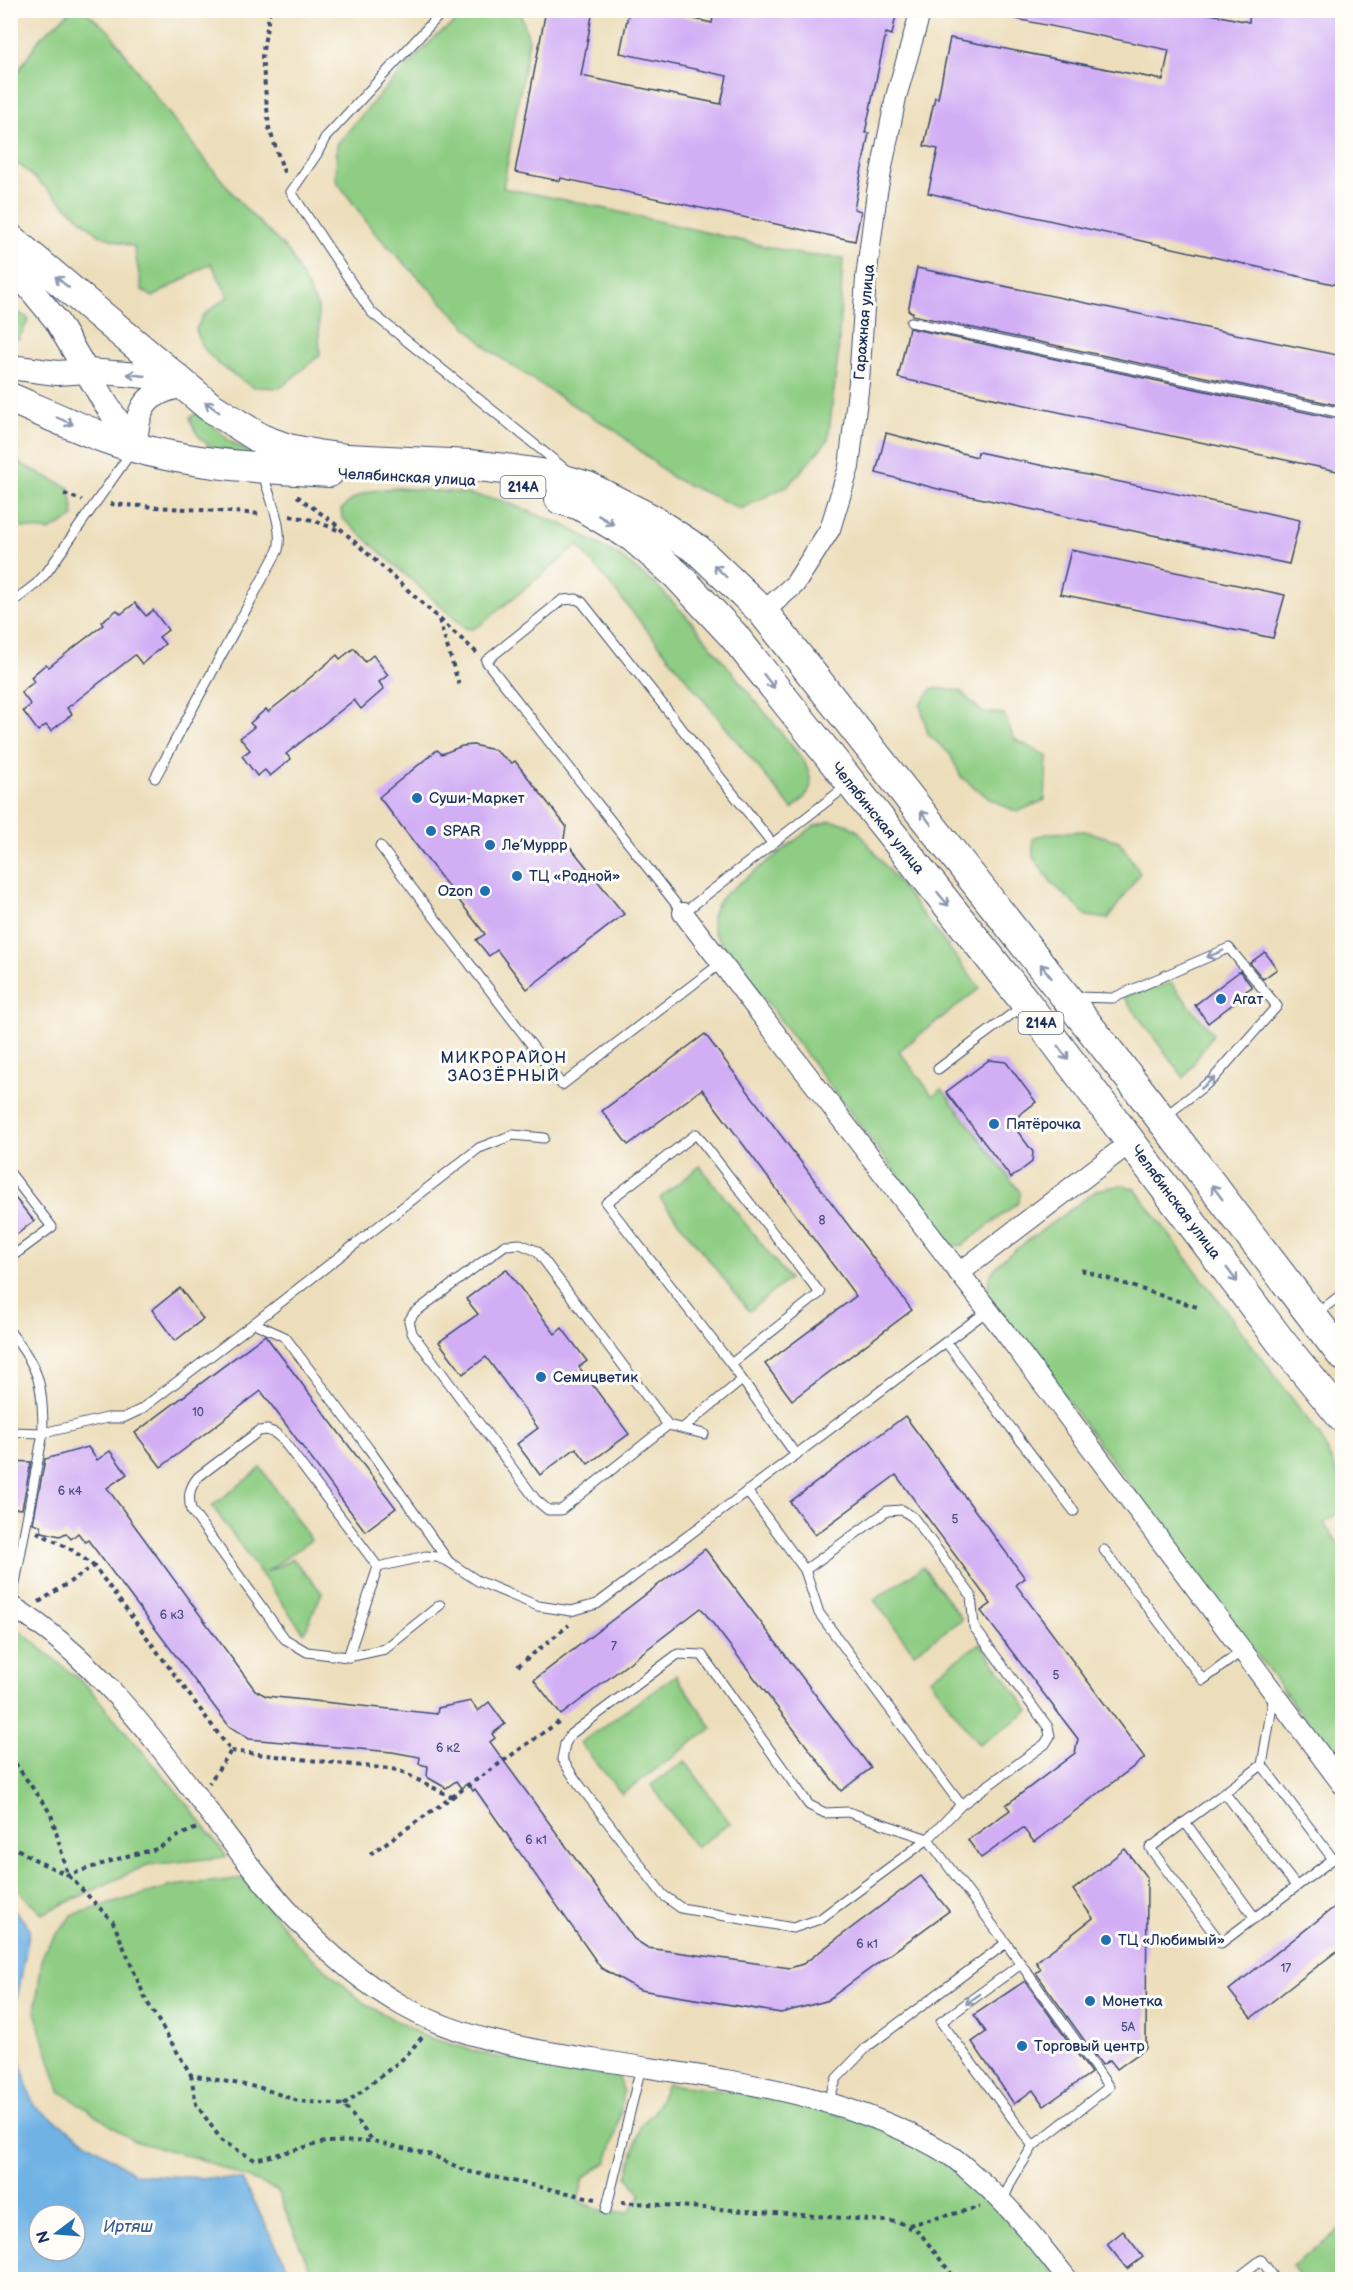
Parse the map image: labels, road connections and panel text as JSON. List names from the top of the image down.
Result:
{
  "streets": {
    "main road": ["Челябинская улица", "214А"],
    "street": ["Гаражная улица"]
  },
  "crossings": [
    ["Гаражная улица", "Челябинская улица"]
  ],
  "districts": ["МИКРОРАЙОН ЗАОЗЁРНЫЙ"],
  "water": ["Иртяш"],
  "places": [
    "Суши-Маркет",
    "SPAR",
    "Ле’Муррр",
    "ТЦ «Родной»",
    "Ozon",
    "Агат",
    "Пятёрочка",
    "Семицветик",
    "ТЦ «Любимый»",
    "Монетка",
    "Торговый центр"
  ],
  "house_numbers": [
    "8",
    "10",
    "6 к4",
    "5",
    "6 к3",
    "7",
    "5",
    "6 к2",
    "6 к1",
    "6 к1",
    "17",
    "5А"
  ],
  "north": "left"
}
